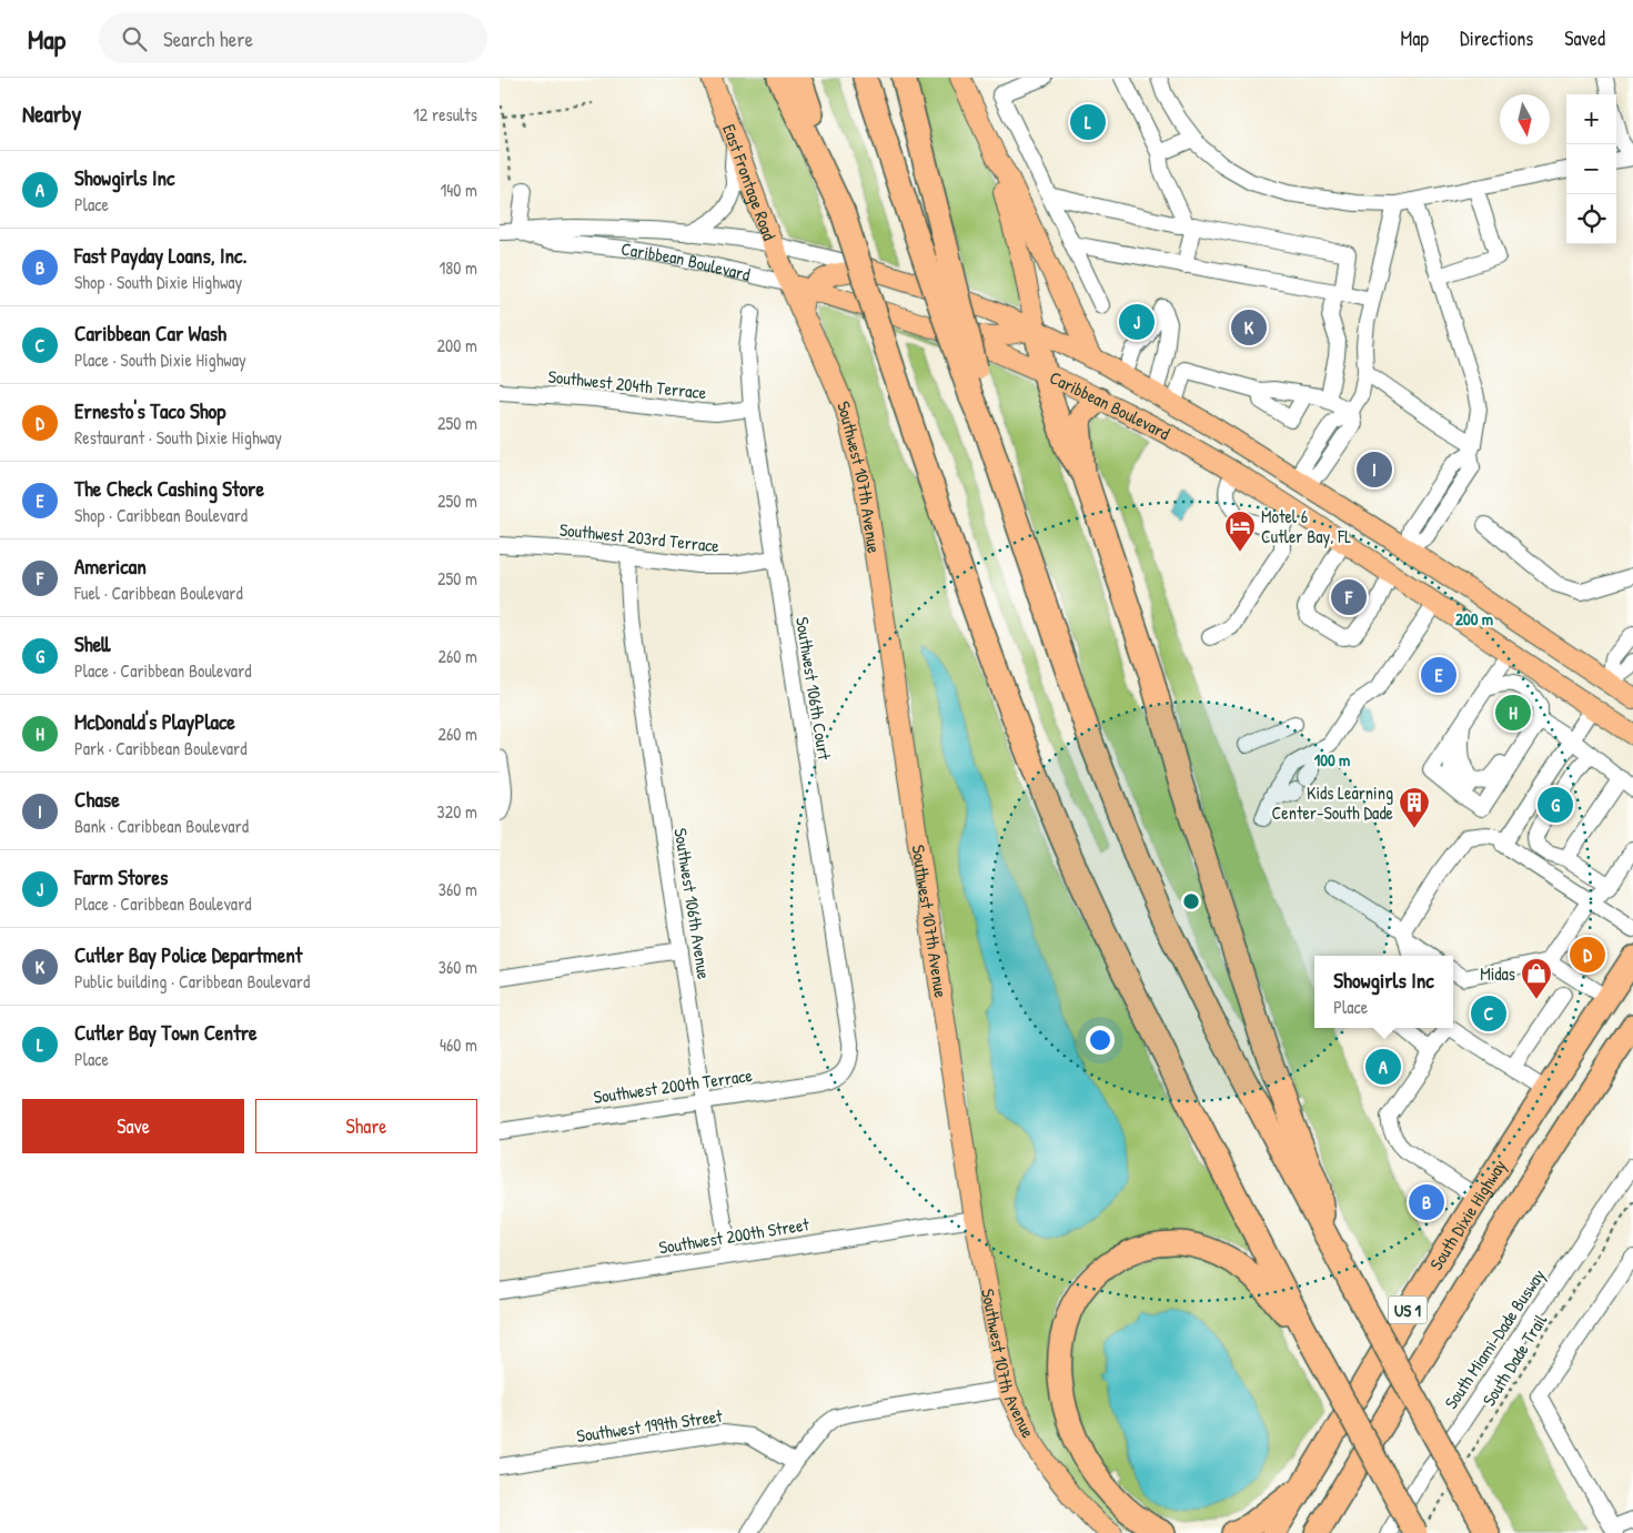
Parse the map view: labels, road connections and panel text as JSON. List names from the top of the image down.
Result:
{
  "streets": {
    "highway": ["South Dixie Highway", "US 1"],
    "main road": ["East Frontage Road", "Caribbean Boulevard", "Southwest 107th Avenue"],
    "street": [
      "Southwest 204th Terrace",
      "Southwest 203rd Terrace",
      "Southwest 106th Court",
      "Southwest 106th Avenue",
      "Southwest 200th Terrace",
      "Southwest 200th Street",
      "South Miami-Dade Busway",
      "Southwest 199th Street"
    ],
    "path": ["South Dade Trail"]
  },
  "crossings": [
    ["East Frontage Road", "Caribbean Boulevard"],
    ["East Frontage Road", "Southwest 107th Avenue"],
    ["Caribbean Boulevard", "Southwest 107th Avenue"],
    ["Southwest 204th Terrace", "Southwest 106th Court"],
    ["Southwest 107th Avenue", "Southwest 200th Street"],
    ["Southwest 203rd Terrace", "Southwest 106th Court"],
    ["Southwest 203rd Terrace", "Southwest 106th Avenue"],
    ["Southwest 106th Court", "Southwest 200th Terrace"],
    ["Southwest 106th Avenue", "Southwest 200th Terrace"],
    ["Southwest 106th Avenue", "Southwest 200th Street"]
  ],
  "places": {
    "hotel": ["Motel 6 Cutler Bay, FL"],
    "building": ["Kids Learning Center-South Dade"],
    "shop": ["Midas"]
  },
  "north": "bottom",
  "page": {
    "header": "Map",
    "search": "Search here",
    "nav": ["Map", "Directions", "Saved"],
    "heading": ["Nearby", "12 results"],
    "map_buttons": ["+", "−"],
    "pins": [
      "L",
      "J",
      "K",
      "I",
      "F",
      "E",
      "H",
      "G",
      "D",
      "C",
      "A",
      "B"
    ],
    "list": [
      {
        "mark": "A",
        "name": "Showgirls Inc",
        "note": "Place",
        "value": "140 m"
      },
      {
        "mark": "B",
        "name": "Fast Payday Loans, Inc.",
        "note": "Shop · South Dixie Highway",
        "value": "180 m"
      },
      {
        "mark": "C",
        "name": "Caribbean Car Wash",
        "note": "Place · South Dixie Highway",
        "value": "200 m"
      },
      {
        "mark": "D",
        "name": "Ernesto's Taco Shop",
        "note": "Restaurant · South Dixie Highway",
        "value": "250 m"
      },
      {
        "mark": "E",
        "name": "The Check Cashing Store",
        "note": "Shop · Caribbean Boulevard",
        "value": "250 m"
      },
      {
        "mark": "F",
        "name": "American",
        "note": "Fuel · Caribbean Boulevard",
        "value": "250 m"
      },
      {
        "mark": "G",
        "name": "Shell",
        "note": "Place · Caribbean Boulevard",
        "value": "260 m"
      },
      {
        "mark": "H",
        "name": "McDonald's PlayPlace",
        "note": "Park · Caribbean Boulevard",
        "value": "260 m"
      },
      {
        "mark": "I",
        "name": "Chase",
        "note": "Bank · Caribbean Boulevard",
        "value": "320 m"
      },
      {
        "mark": "J",
        "name": "Farm Stores",
        "note": "Place · Caribbean Boulevard",
        "value": "360 m"
      },
      {
        "mark": "K",
        "name": "Cutler Bay Police Department",
        "note": "Public building · Caribbean Boulevard",
        "value": "360 m"
      },
      {
        "mark": "L",
        "name": "Cutler Bay Town Centre",
        "note": "Place",
        "value": "460 m"
      }
    ],
    "popup": ["Showgirls Inc", "Place"],
    "buttons": ["Save", "Share"]
  },
  "rings": ["200 m", "100 m"]
}
